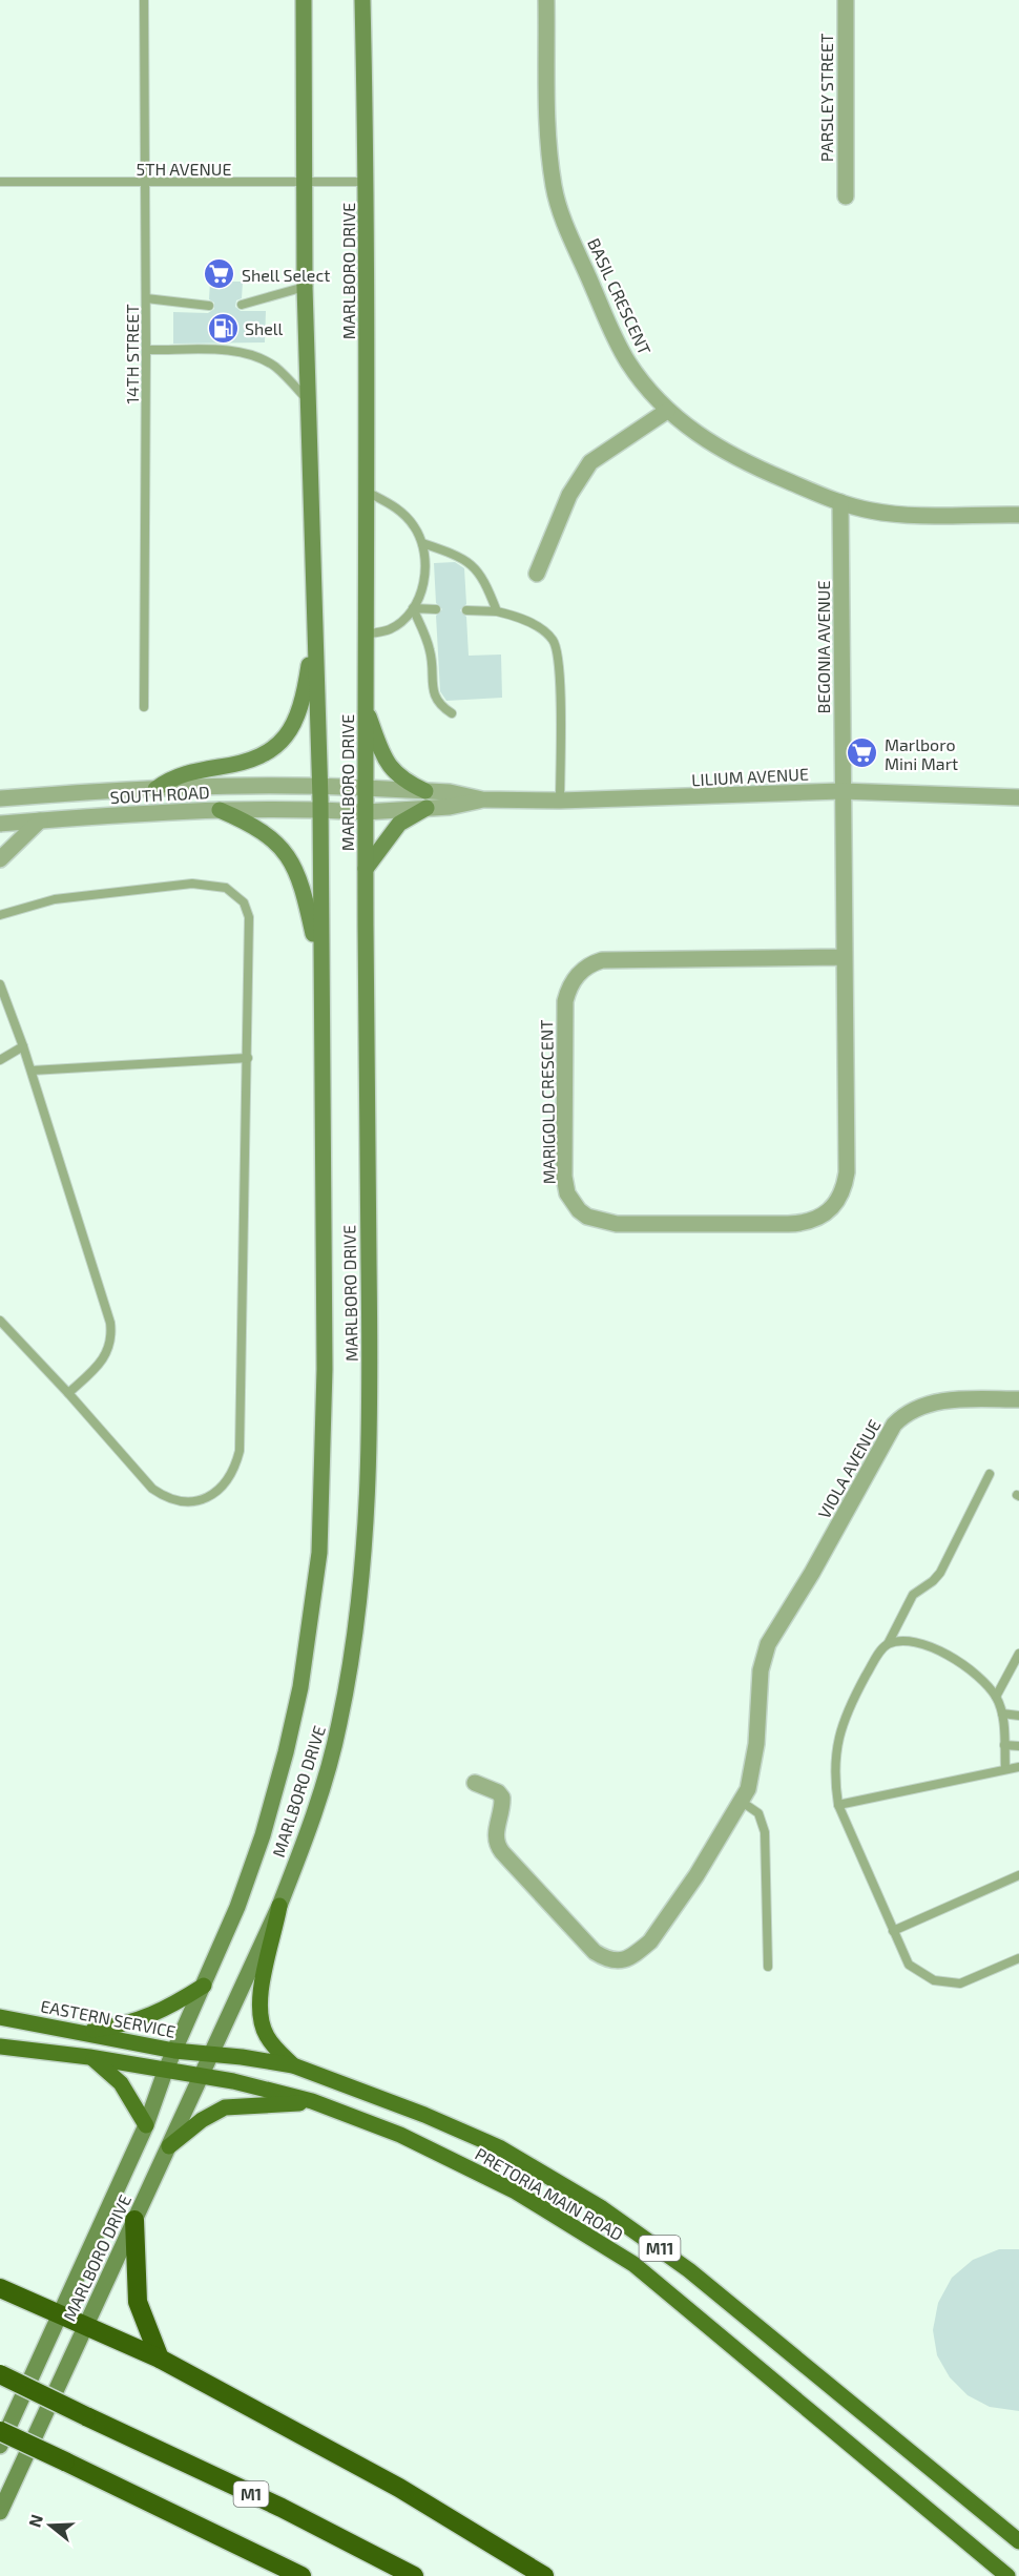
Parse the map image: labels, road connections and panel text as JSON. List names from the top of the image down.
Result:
{
  "streets": {
    "highway": ["M1"],
    "main road": [
      "MARLBORO DRIVE",
      "EASTERN SERVICE",
      "PRETORIA MAIN ROAD",
      "M11"
    ],
    "street": [
      "PARSLEY STREET",
      "BASIL CRESCENT",
      "BEGONIA AVENUE",
      "LILIUM AVENUE",
      "SOUTH ROAD",
      "MARIGOLD CRESCENT",
      "VIOLA AVENUE"
    ],
    "lane": ["5TH AVENUE", "14TH STREET"]
  },
  "crossings": [
    ["5TH AVENUE", "MARLBORO DRIVE"],
    ["5TH AVENUE", "14TH STREET"],
    ["MARLBORO DRIVE", "LILIUM AVENUE"],
    ["MARLBORO DRIVE", "SOUTH ROAD"],
    ["MARLBORO DRIVE", "EASTERN SERVICE"],
    ["MARLBORO DRIVE", "PRETORIA MAIN ROAD"],
    ["MARLBORO DRIVE", "M11"],
    ["BASIL CRESCENT", "BEGONIA AVENUE"],
    ["BEGONIA AVENUE", "LILIUM AVENUE"],
    ["BEGONIA AVENUE", "MARIGOLD CRESCENT"],
    ["LILIUM AVENUE", "SOUTH ROAD"],
    ["LILIUM AVENUE", "MARIGOLD CRESCENT"],
    ["EASTERN SERVICE", "PRETORIA MAIN ROAD"],
    ["PRETORIA MAIN ROAD", "M11"]
  ],
  "places": {
    "supermarket": ["Shell Select", "Marlboro Mini Mart"],
    "fuel station": ["Shell"]
  },
  "north": "left"
}
